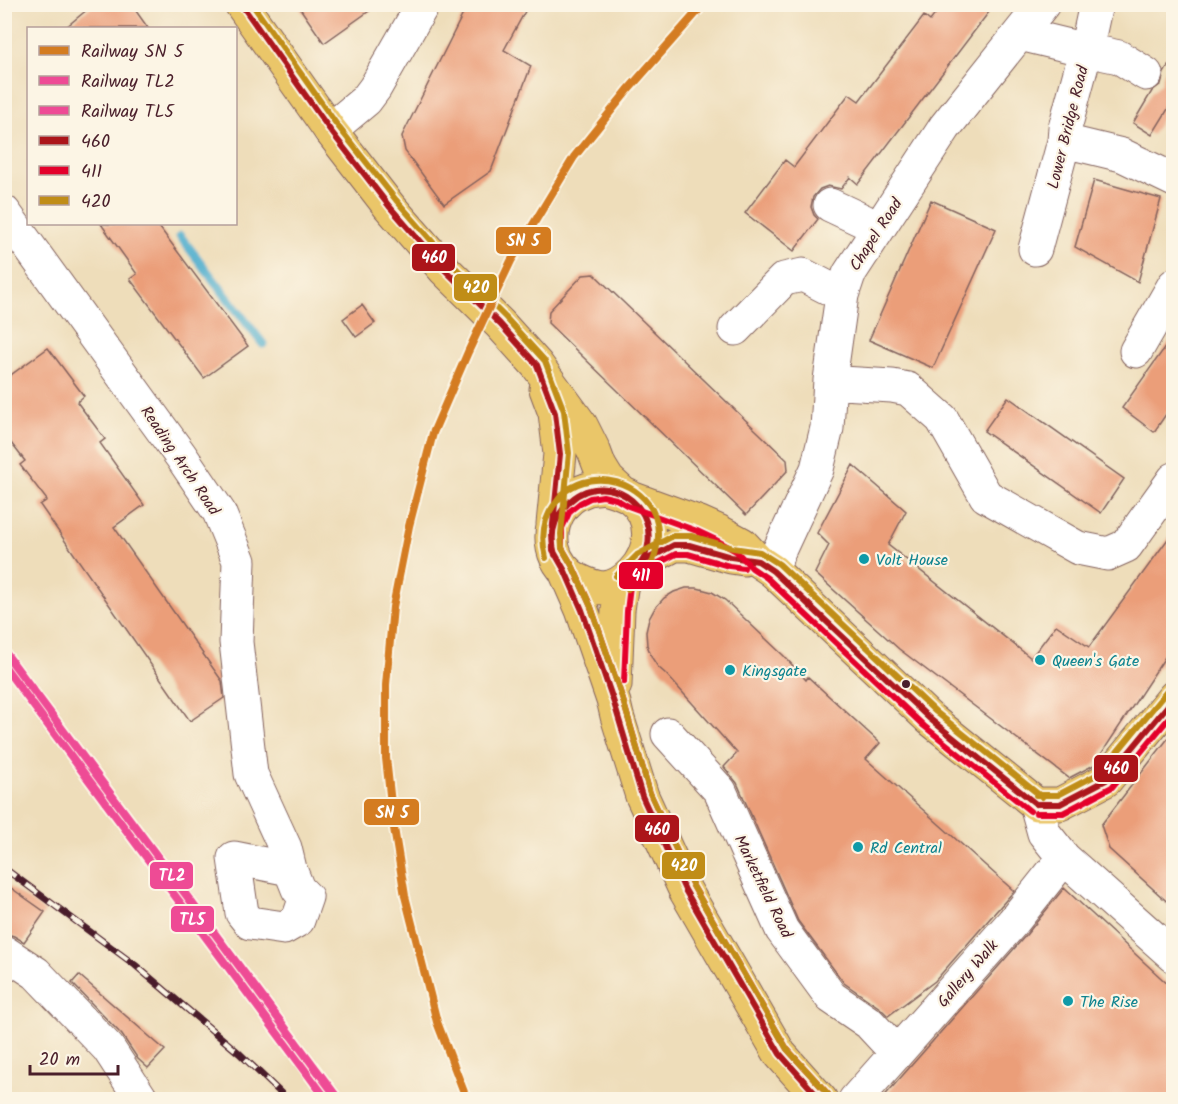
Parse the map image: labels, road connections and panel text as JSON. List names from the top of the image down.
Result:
{
  "streets": {
    "street": [
      "Lower Bridge Road",
      "Chapel Road",
      "Reading Arch Road",
      "Marketfield Road",
      "Gallery Walk"
    ]
  },
  "crossings": [
    ["Marketfield Road", "Gallery Walk"]
  ],
  "places": [
    "Volt House",
    "Queen's Gate",
    "Kingsgate",
    "Rd Central",
    "The Rise"
  ],
  "lines": [
    "transit line 460",
    "transit line 420",
    "transit line 411",
    "rail line TL2",
    "rail line TL5"
  ],
  "legend": [
    "Railway SN 5",
    "Railway TL2",
    "Railway TL5",
    "460",
    "411",
    "420"
  ],
  "scale_bar": "20 m"
}
